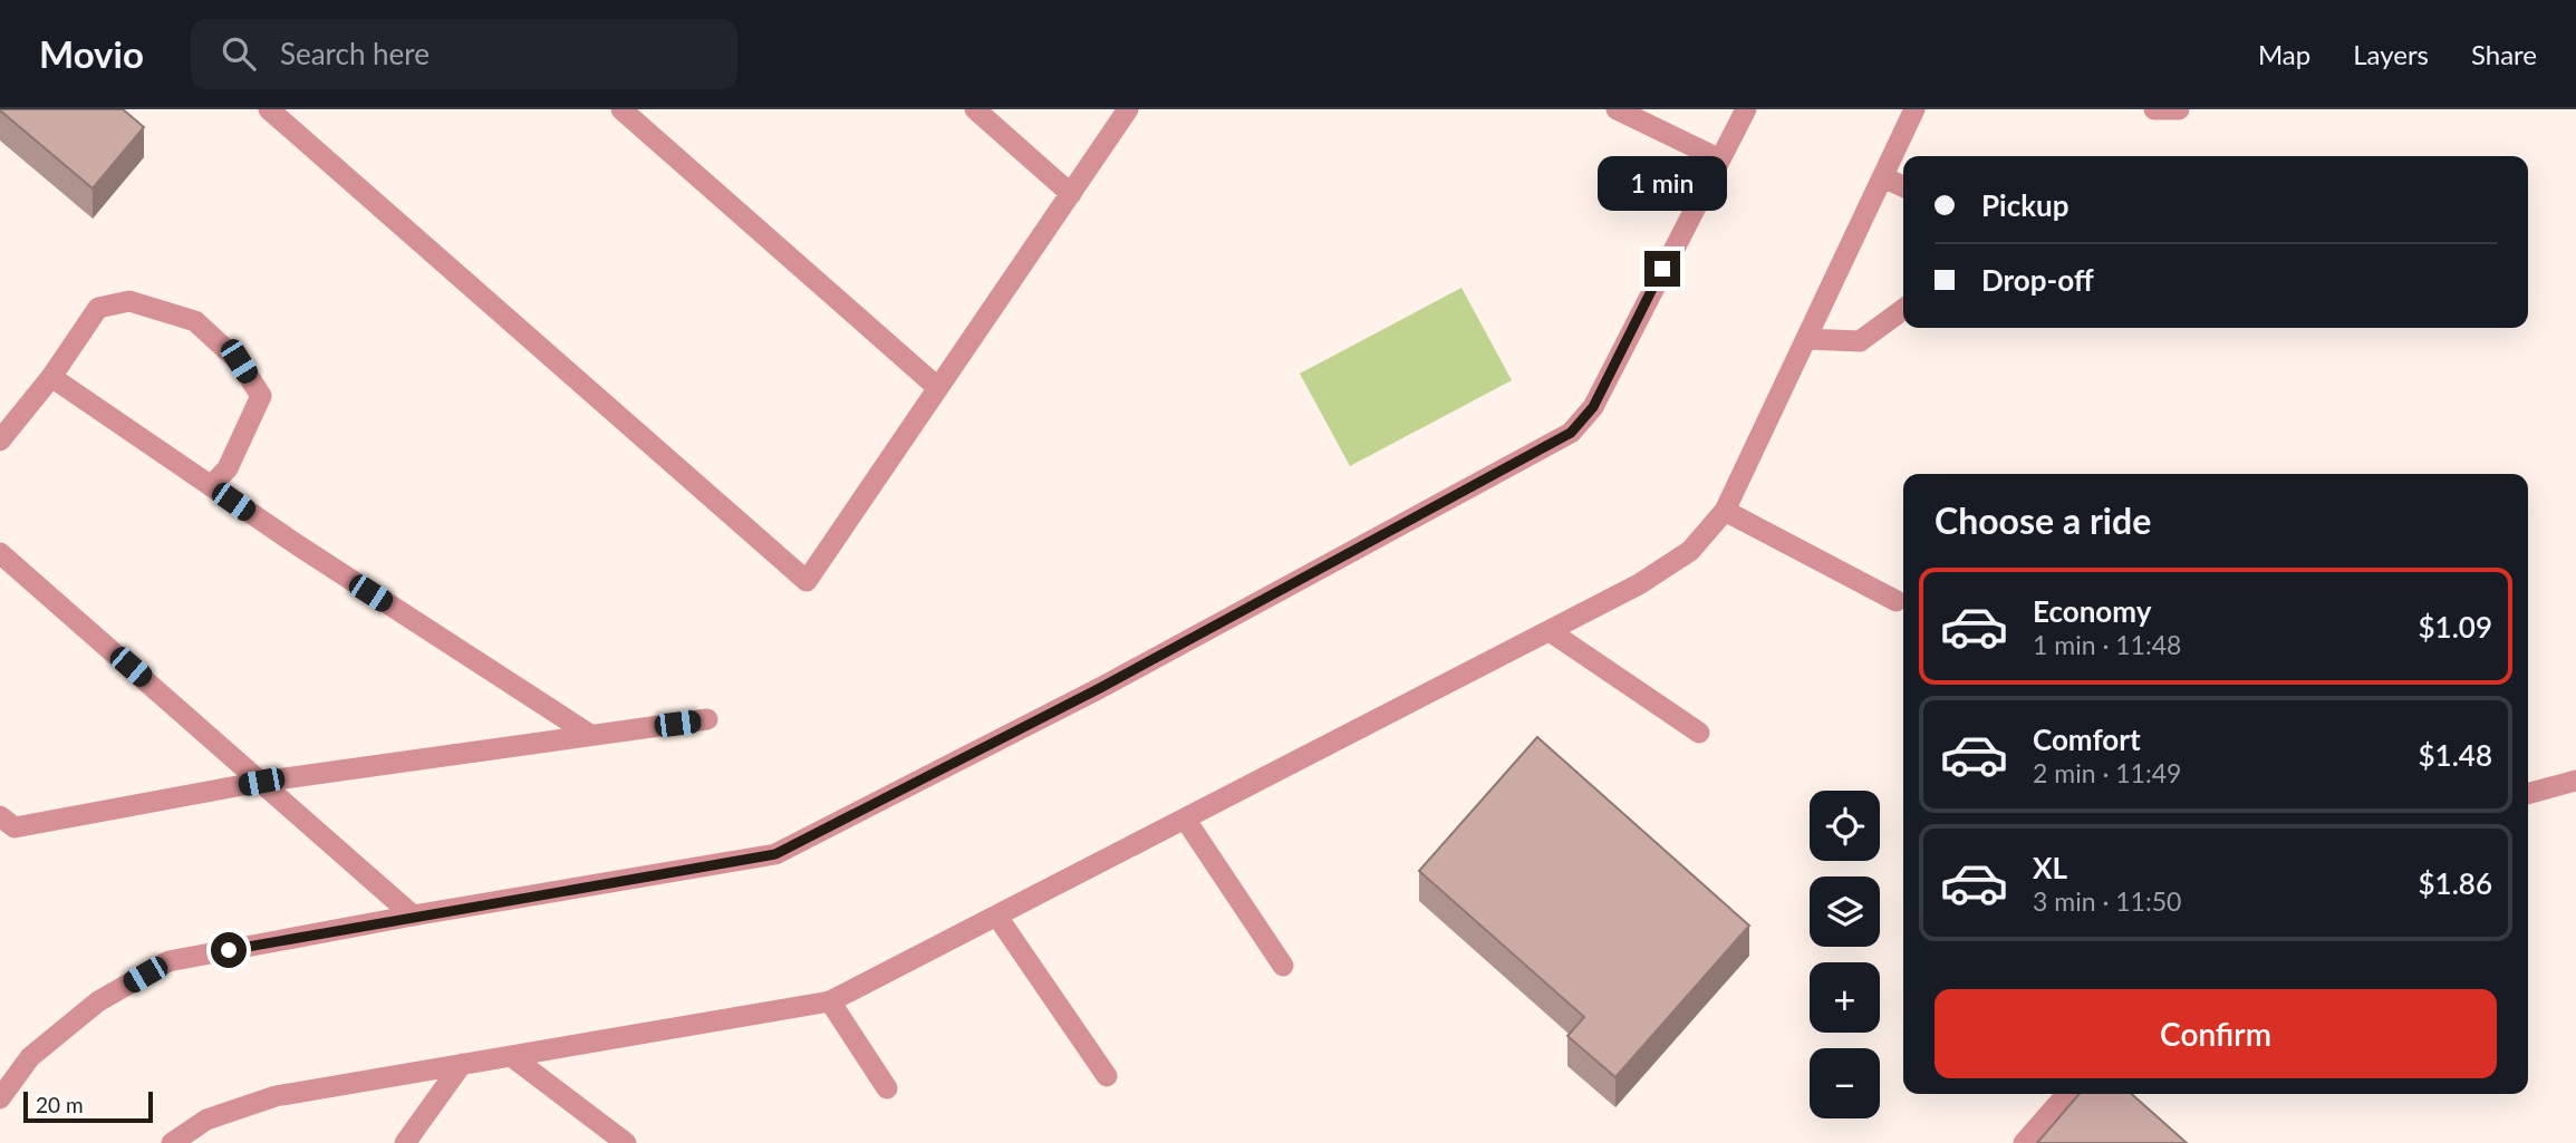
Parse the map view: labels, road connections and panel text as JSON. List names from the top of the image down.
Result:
{
  "scale_bar": "20 m",
  "page": {
    "header": "Movio",
    "search": "Search here",
    "nav": ["Map", "Layers", "Share"],
    "bubble": "1 min",
    "banner": ["Pickup", "Drop-off"],
    "heading": "Choose a ride",
    "list": [
      {
        "name": "Economy",
        "note": "1 min · 11:48",
        "value": "$1.09"
      },
      {
        "name": "Comfort",
        "note": "2 min · 11:49",
        "value": "$1.48"
      },
      {
        "name": "XL",
        "note": "3 min · 11:50",
        "value": "$1.86"
      }
    ],
    "map_buttons": ["+", "−"],
    "buttons": "Confirm",
    "scale": "20 m"
  }
}
